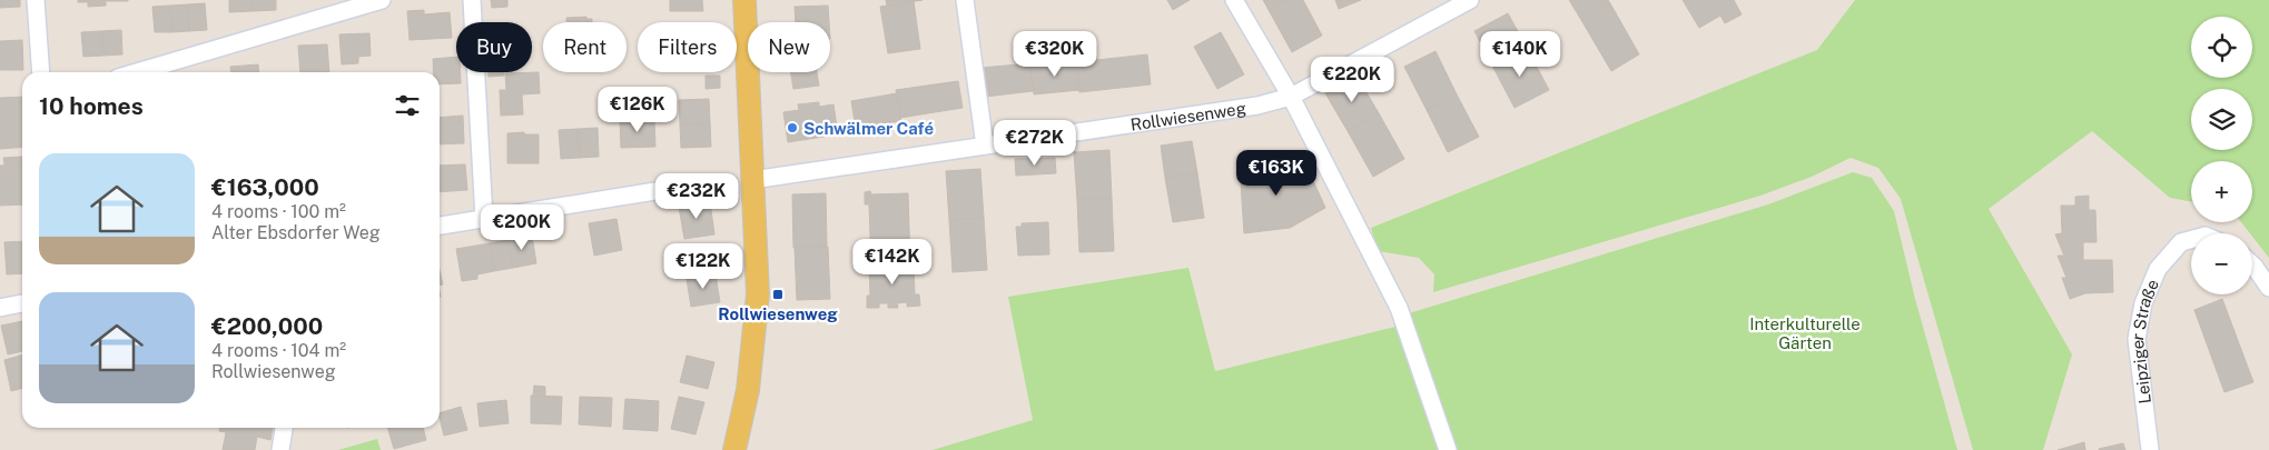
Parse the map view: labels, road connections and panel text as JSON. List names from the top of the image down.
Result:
{
  "streets": {
    "street": ["Rollwiesenweg", "Leipziger Straße"]
  },
  "parks": ["Interkulturelle Gärten"],
  "places": {
    "other": ["Schwälmer Café"],
    "transit": ["Rollwiesenweg"]
  },
  "page": {
    "map_buttons": ["+", "−"],
    "chip": [
      "Buy",
      "Rent",
      "Filters",
      "New"
    ],
    "price": [
      "€320K",
      "€140K",
      "€220K",
      "€126K",
      "€272K",
      "€163K",
      "€232K",
      "€200K",
      "€142K",
      "€122K"
    ],
    "heading": "10 homes",
    "list": [
      {
        "name": "€163,000",
        "note": "4 rooms · 100 m² · Alter Ebsdorfer Weg"
      },
      {
        "name": "€200,000",
        "note": "4 rooms · 104 m² · Rollwiesenweg"
      }
    ]
  }
}
